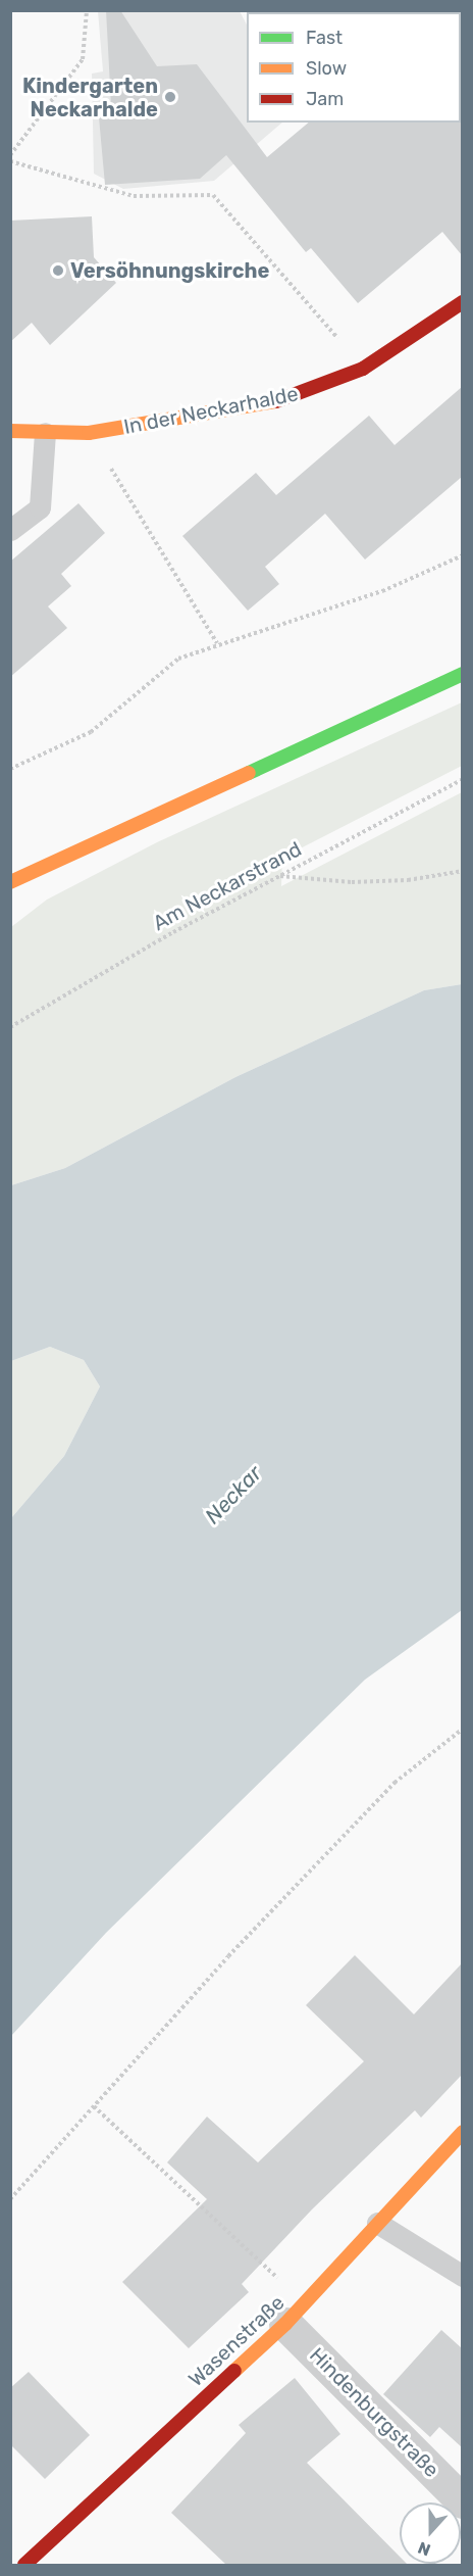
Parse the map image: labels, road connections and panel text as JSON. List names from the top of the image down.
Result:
{
  "streets": {
    "street": ["In der Neckarhalde", "Wasenstraße", "Hindenburgstraße"],
    "path": ["Am Neckarstrand"]
  },
  "crossings": [
    ["Wasenstraße", "Hindenburgstraße"]
  ],
  "water": ["Neckar"],
  "places": ["Kindergarten Neckarhalde", "Versöhnungskirche"],
  "legend": ["Fast", "Slow", "Jam"],
  "north": "bottom"
}
